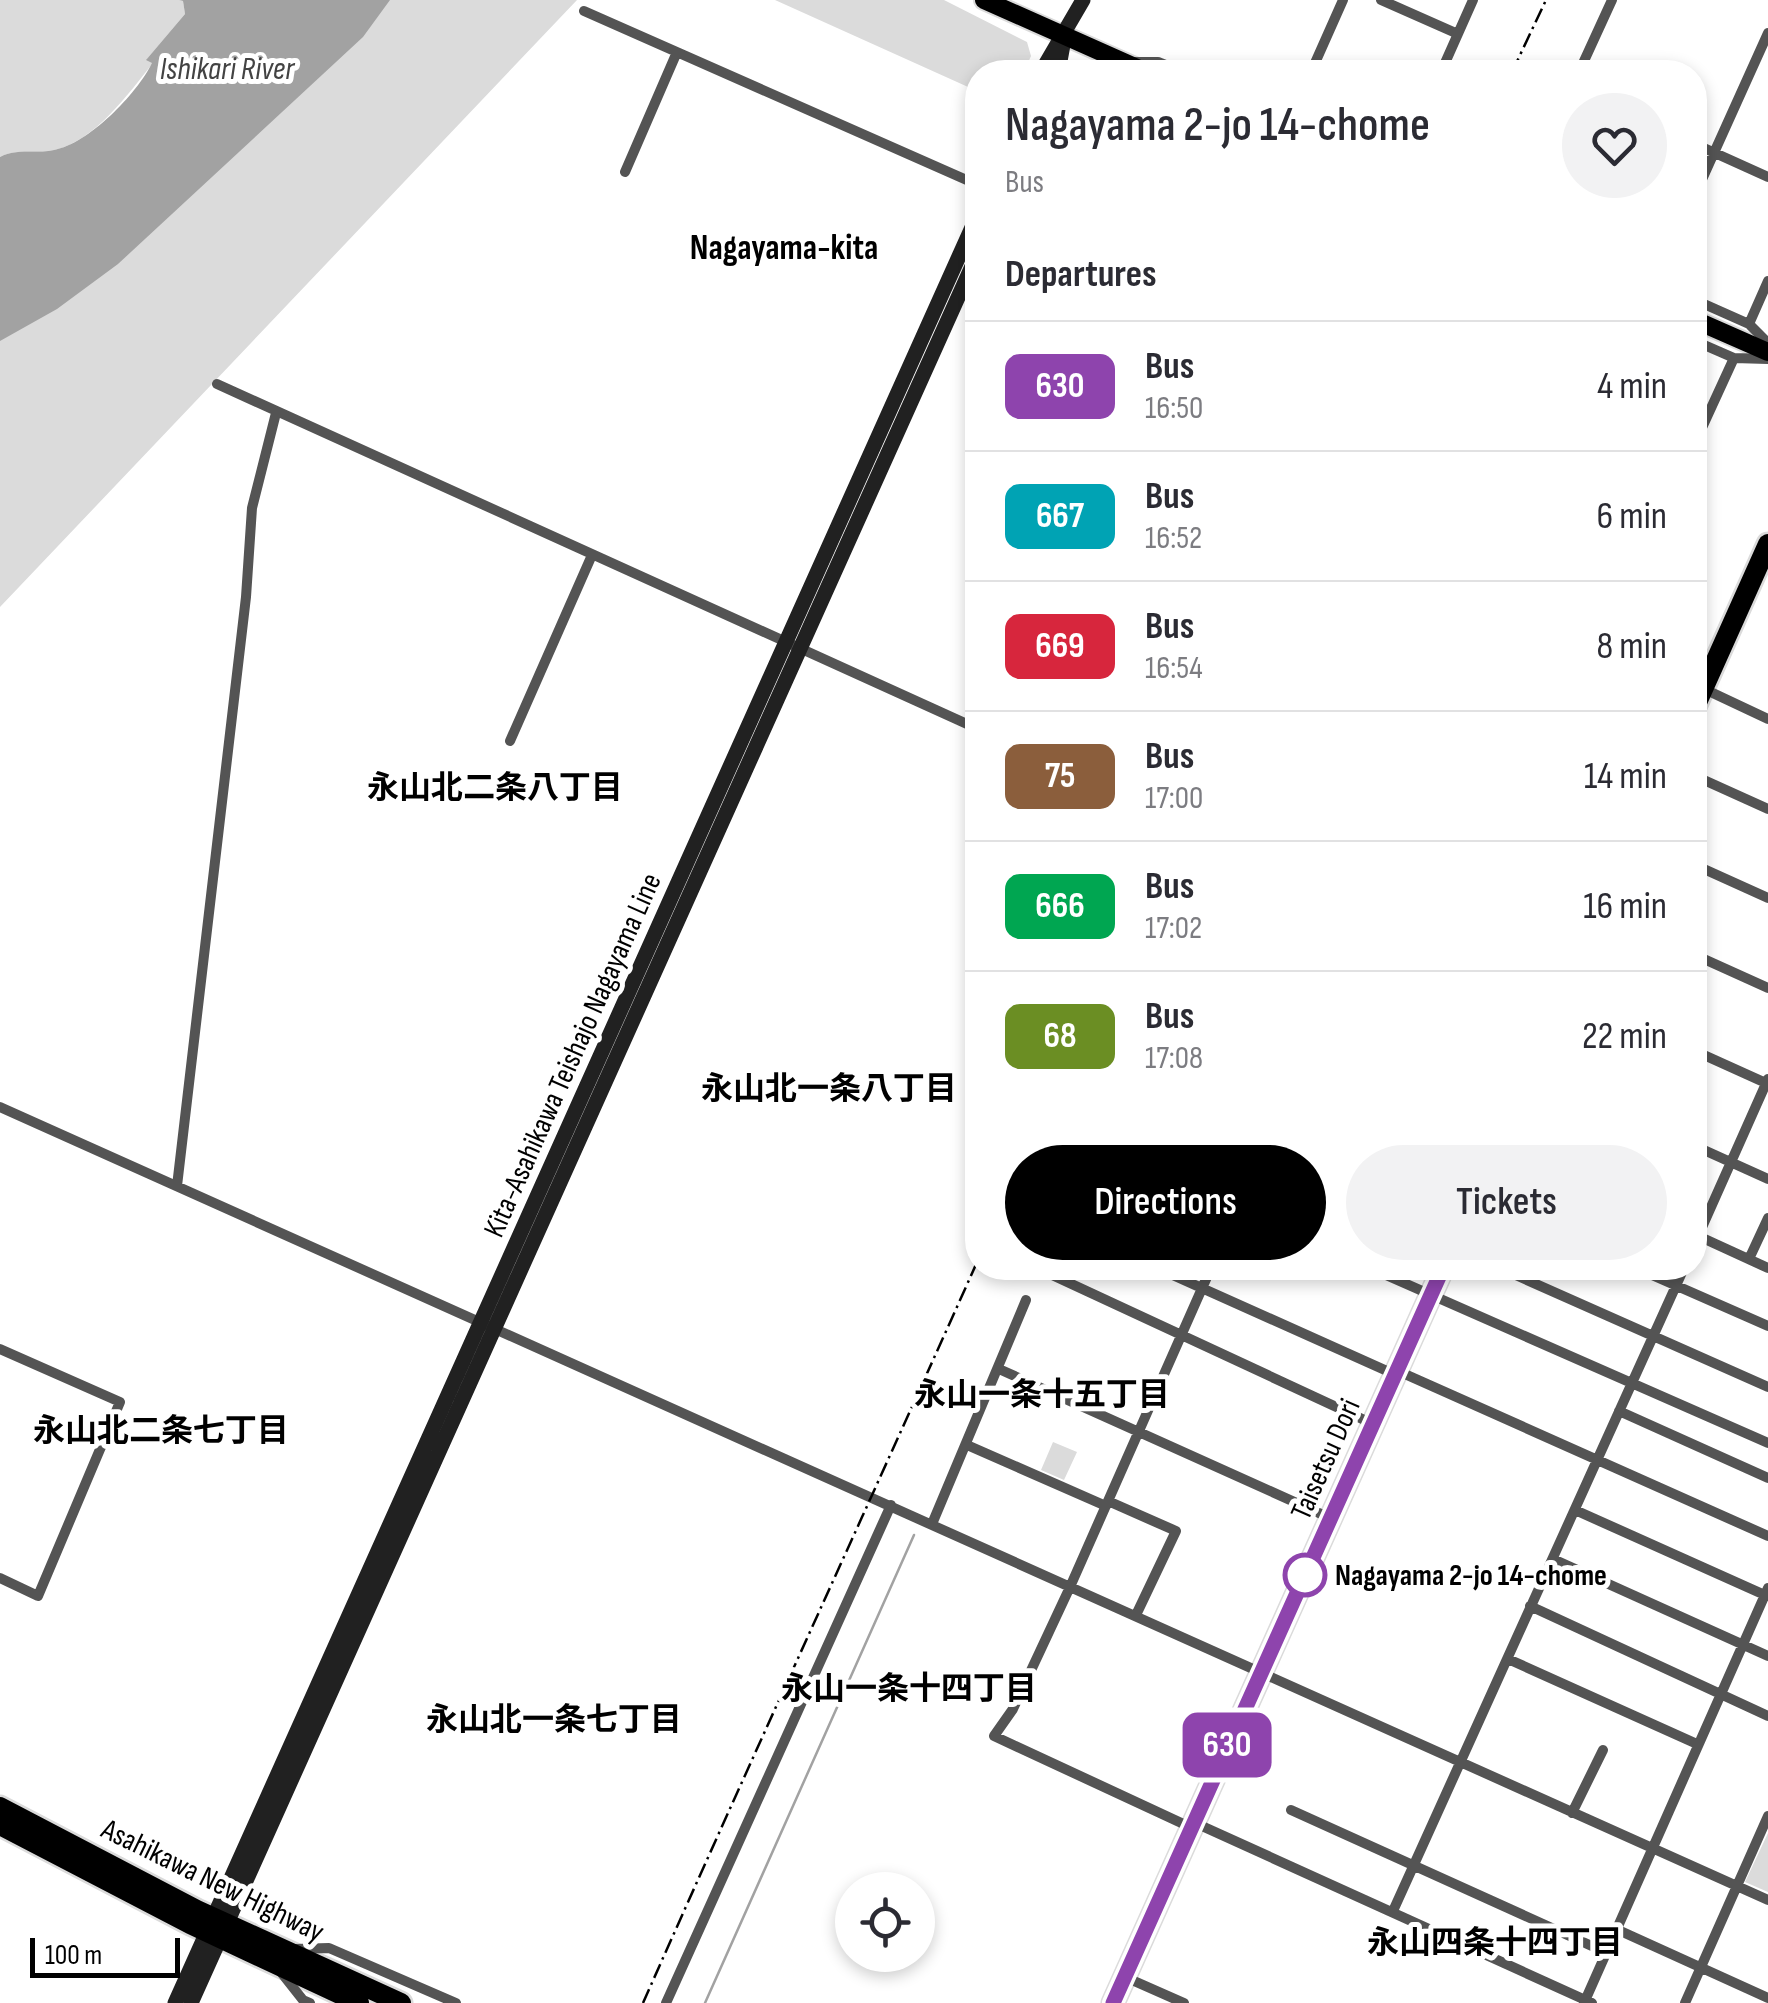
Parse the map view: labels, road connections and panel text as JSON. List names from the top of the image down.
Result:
{
  "streets": {
    "highway": ["Taisetsu Dori", "Asahikawa New Highway"],
    "main road": ["Kita-Asahikawa Teishajo Nagayama Line"]
  },
  "crossings": [
    ["Kita-Asahikawa Teishajo Nagayama Line", "Asahikawa New Highway"]
  ],
  "districts": [
    "Nagayama-kita",
    "永山北二条八丁目",
    "永山北一条八丁目",
    "永山一条十五丁目",
    "永山北二条七丁目",
    "永山一条十四丁目",
    "永山北一条七丁目",
    "永山四条十四丁目"
  ],
  "water": ["Ishikari River"],
  "places": ["Nagayama 2-jo 14-chome"],
  "lines": ["bus line 630"],
  "scale_bar": "100 m",
  "page": {
    "on_map": "630",
    "heading": [
      ["Nagayama 2-jo 14-chome", "Bus"],
      "Departures"
    ],
    "list": [
      {
        "mark": "630",
        "name": "Bus",
        "note": "16:50",
        "value": "4 min"
      },
      {
        "mark": "667",
        "name": "Bus",
        "note": "16:52",
        "value": "6 min"
      },
      {
        "mark": "669",
        "name": "Bus",
        "note": "16:54",
        "value": "8 min"
      },
      {
        "mark": "75",
        "name": "Bus",
        "note": "17:00",
        "value": "14 min"
      },
      {
        "mark": "666",
        "name": "Bus",
        "note": "17:02",
        "value": "16 min"
      },
      {
        "mark": "68",
        "name": "Bus",
        "note": "17:08",
        "value": "22 min"
      }
    ],
    "buttons": ["Directions", "Tickets"],
    "scale": "100 m"
  }
}
